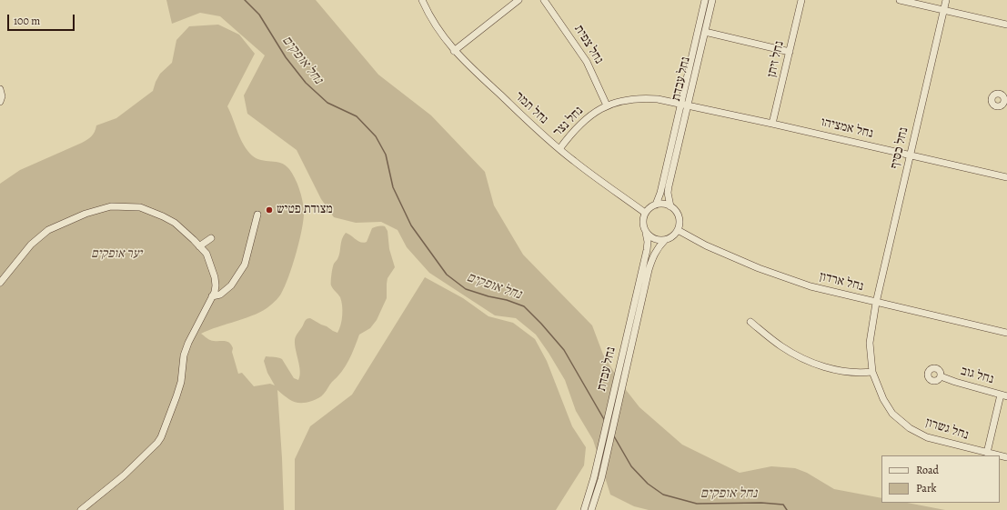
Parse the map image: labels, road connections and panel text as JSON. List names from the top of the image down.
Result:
{
  "streets": {
    "street": [
      "נחל צפית",
      "נחל זיתן",
      "נחל עבדת",
      "נחל תמר",
      "נחל נצר",
      "נחל אמציהו",
      "נחל כסיף",
      "נחל ארדון",
      "נחל גוב",
      "נחל גשרון"
    ]
  },
  "crossings": [
    ["נחל צפית", "נחל נצר"],
    ["נחל זיתן", "נחל אמציהו"],
    ["נחל עבדת", "נחל תמר"],
    ["נחל עבדת", "נחל נצר"],
    ["נחל עבדת", "נחל אמציהו"],
    ["נחל עבדת", "נחל ארדון"],
    ["נחל תמר", "נחל נצר"],
    ["נחל תמר", "נחל ארדון"],
    ["נחל נצר", "נחל אמציהו"],
    ["נחל אמציהו", "נחל כסיף"],
    ["נחל כסיף", "נחל ארדון"],
    ["נחל כסיף", "נחל גשרון"],
    ["נחל ארדון", "נחל גשרון"]
  ],
  "water": ["נחל אופקים"],
  "parks": ["יער אופקים"],
  "places": ["מצודת פטיש"],
  "legend": ["Road", "Park"],
  "scale_bar": "100 m"
}
